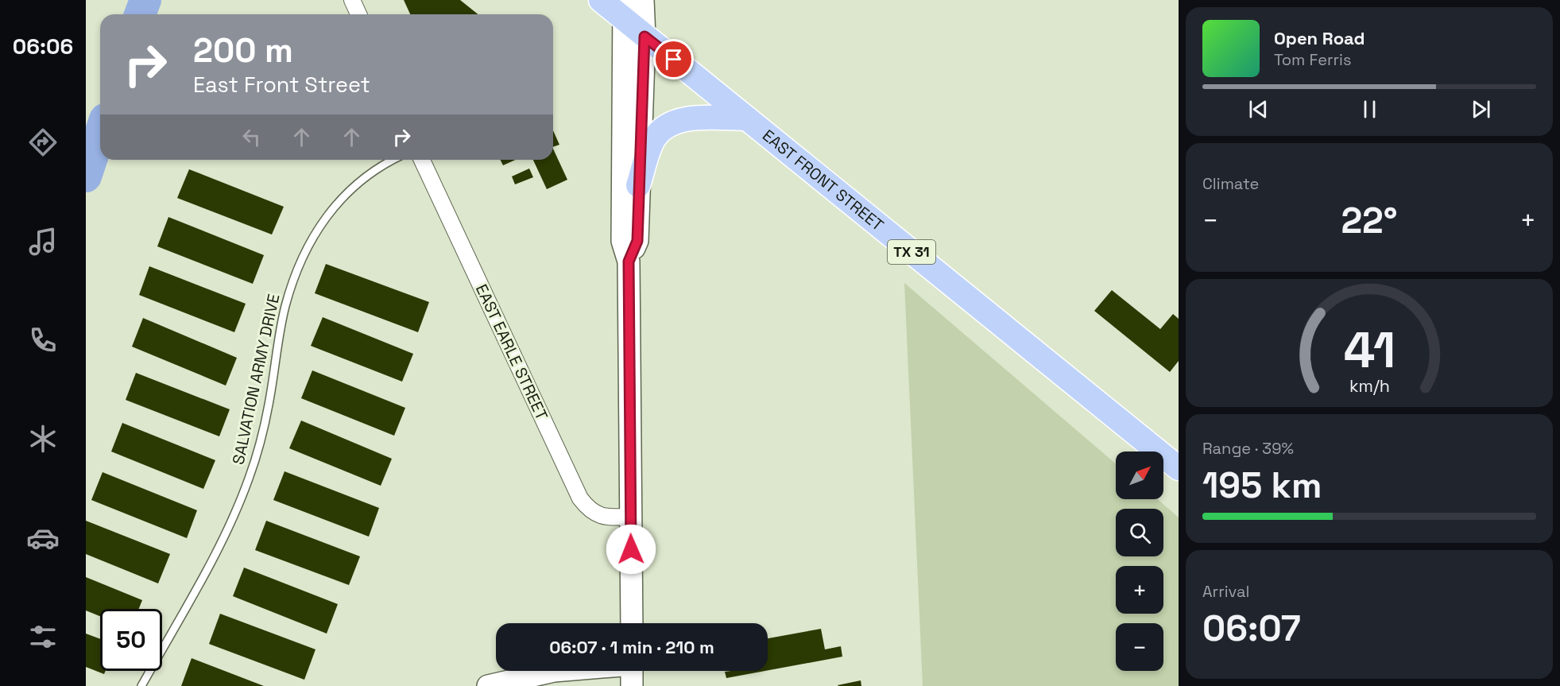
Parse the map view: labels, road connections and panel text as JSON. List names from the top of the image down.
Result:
{
  "streets": {
    "main road": ["EAST FRONT STREET", "TX 31"],
    "street": ["EAST EARLE STREET"],
    "lane": ["SALVATION ARMY DRIVE"]
  },
  "north": "top right",
  "page": {
    "tabs": "06:06",
    "turn": ["200 m", "East Front Street"],
    "song": ["Open Road", "Tom Ferris"],
    "tile": [
      "Climate",
      ["Range · 39%", "195 km"],
      ["Arrival", "06:07"]
    ],
    "heat": ["−", "22°", "+"],
    "map_buttons": ["+", "−"],
    "limit": "50",
    "trip": "06:07 · 1 min · 210 m",
    "gauge": ["41", "km/h"]
  }
}
